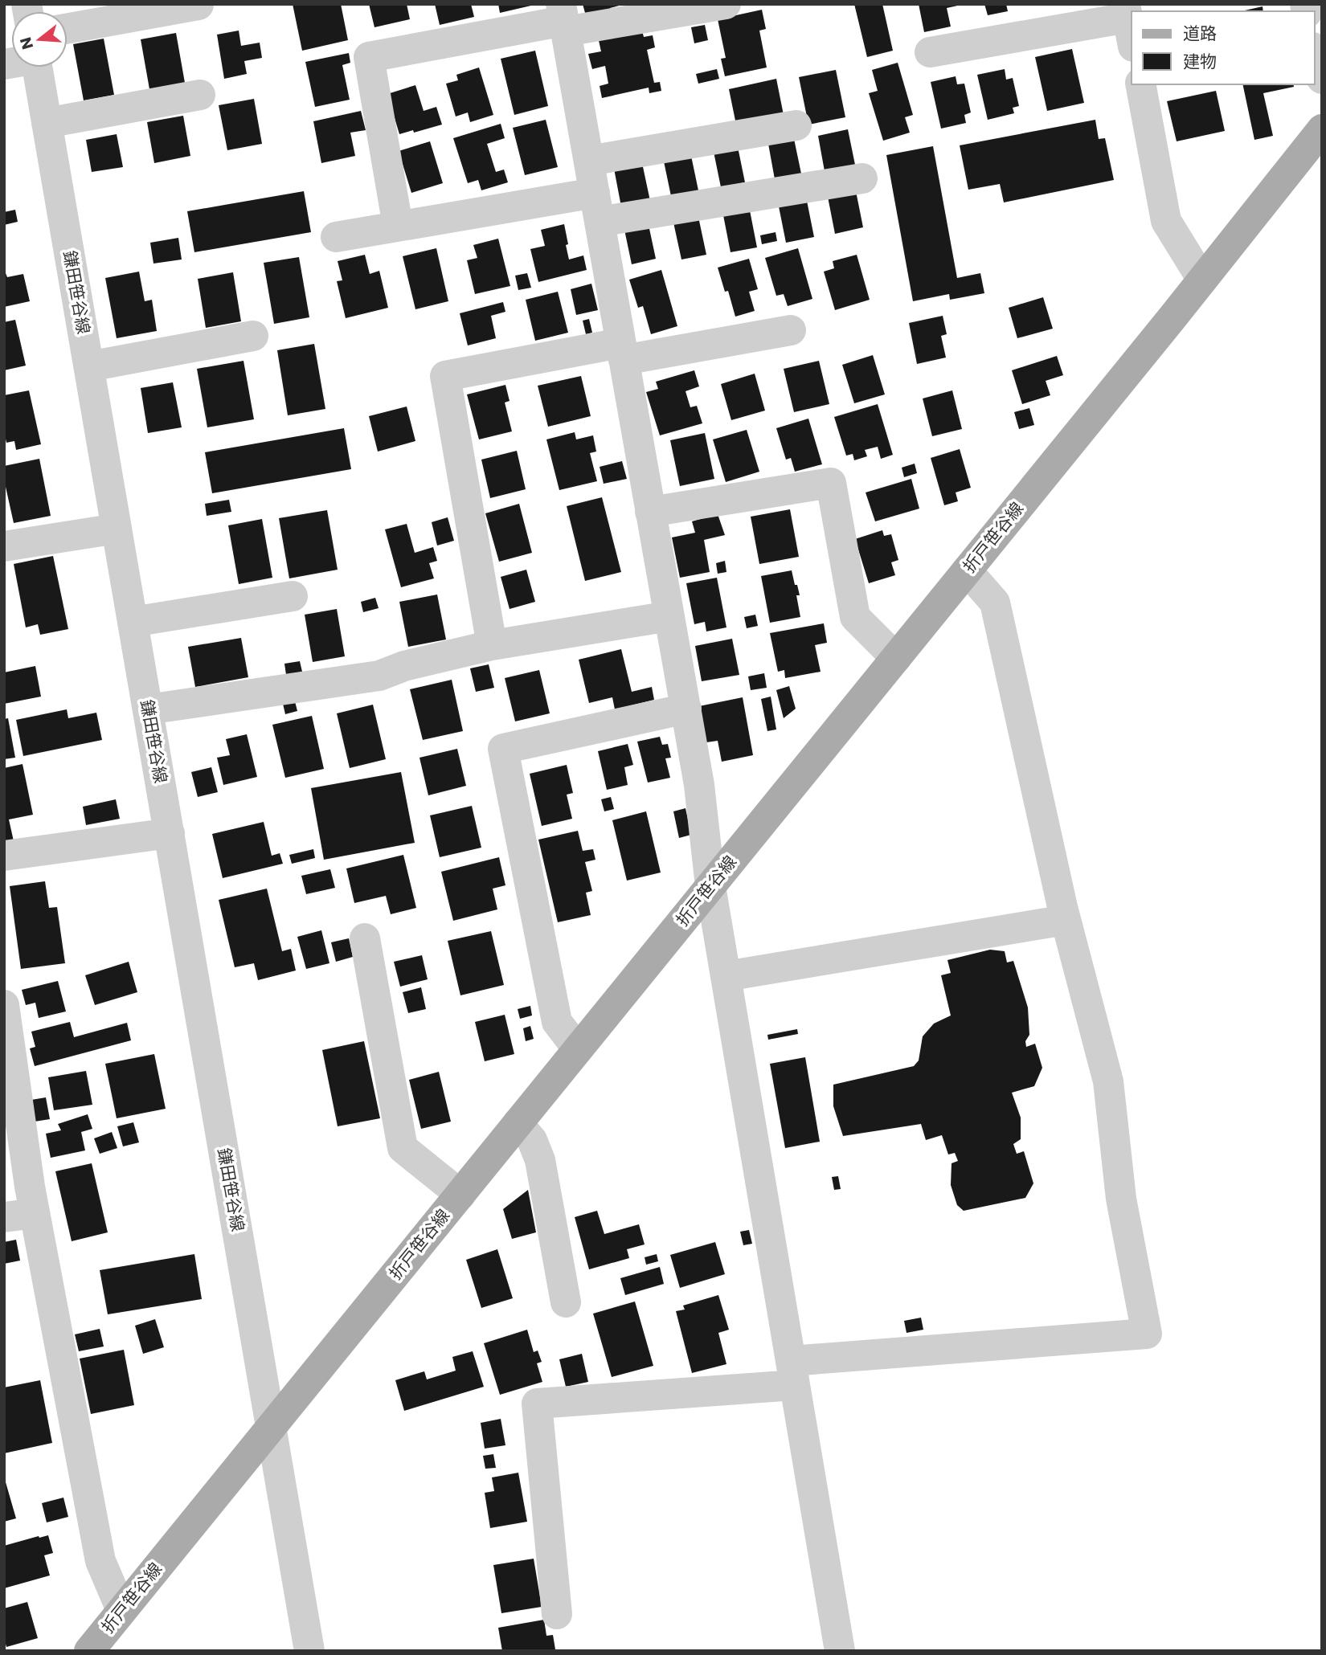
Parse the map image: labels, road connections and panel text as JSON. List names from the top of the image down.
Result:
{
  "streets": {
    "main road": ["折戸笹谷線"],
    "street": ["鎌田笹谷線"]
  },
  "crossings": [
    ["鎌田笹谷線", "折戸笹谷線"]
  ],
  "legend": ["道路", "建物"],
  "north": "left"
}
